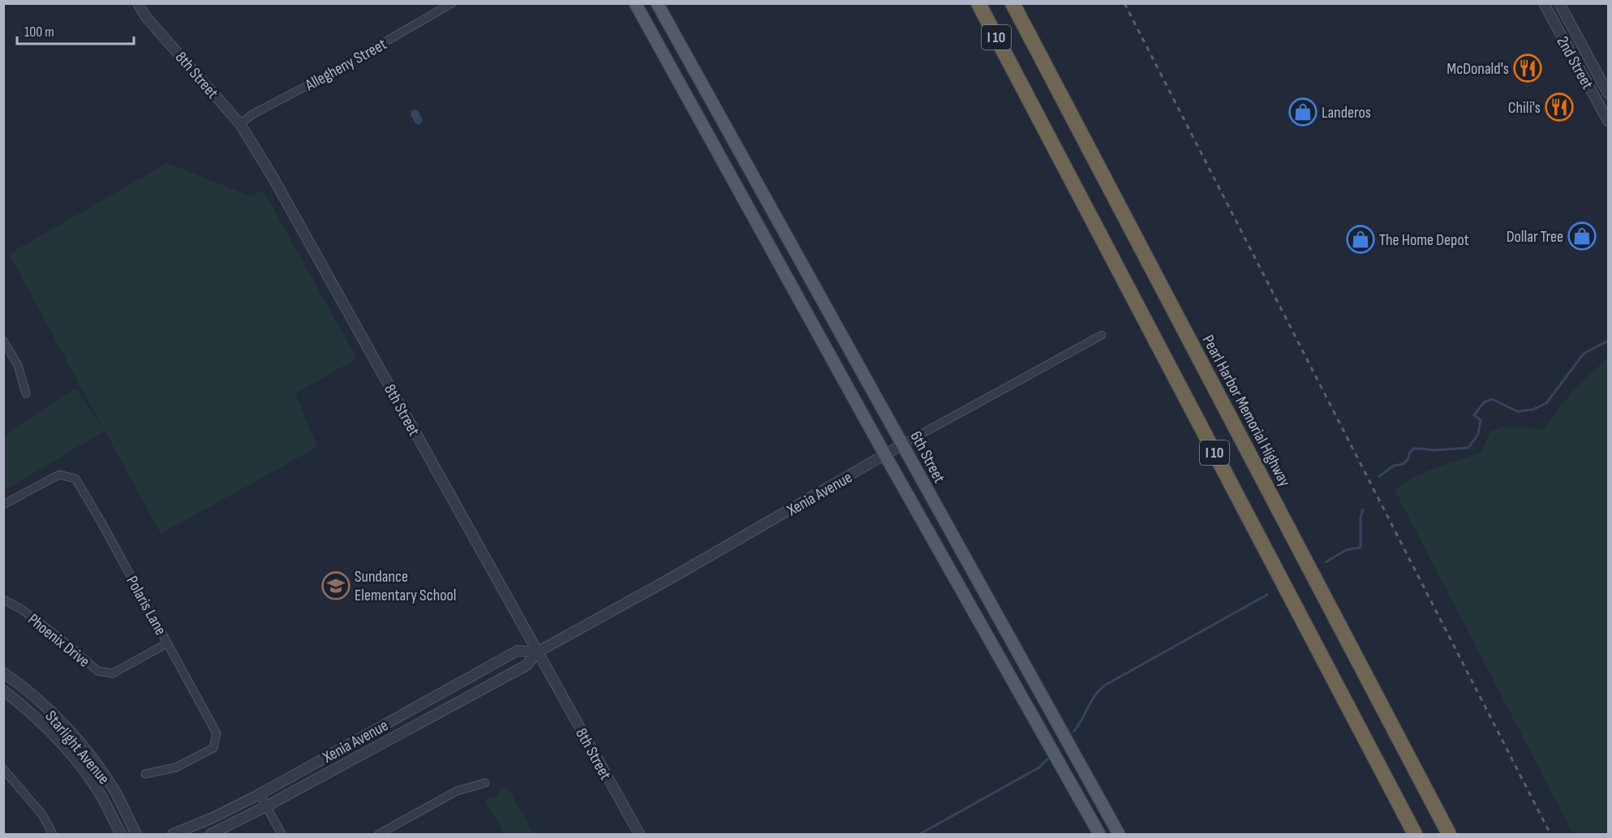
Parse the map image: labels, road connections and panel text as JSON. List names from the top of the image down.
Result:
{
  "streets": {
    "highway": ["I 10", "Pearl Harbor Memorial Highway"],
    "main road": ["6th Street"],
    "street": [
      "2nd Street",
      "Allegheny Street",
      "8th Street",
      "Xenia Avenue",
      "Polaris Lane",
      "Phoenix Drive",
      "Starlight Avenue"
    ]
  },
  "crossings": [
    ["Allegheny Street", "8th Street"],
    ["8th Street", "Xenia Avenue"],
    ["6th Street", "Xenia Avenue"],
    ["Polaris Lane", "Phoenix Drive"]
  ],
  "places": {
    "restaurant": ["McDonald's", "Chili's"],
    "shop": ["Landeros", "Dollar Tree", "The Home Depot"],
    "school or university": ["Sundance Elementary School"]
  },
  "scale_bar": "100 m"
}
